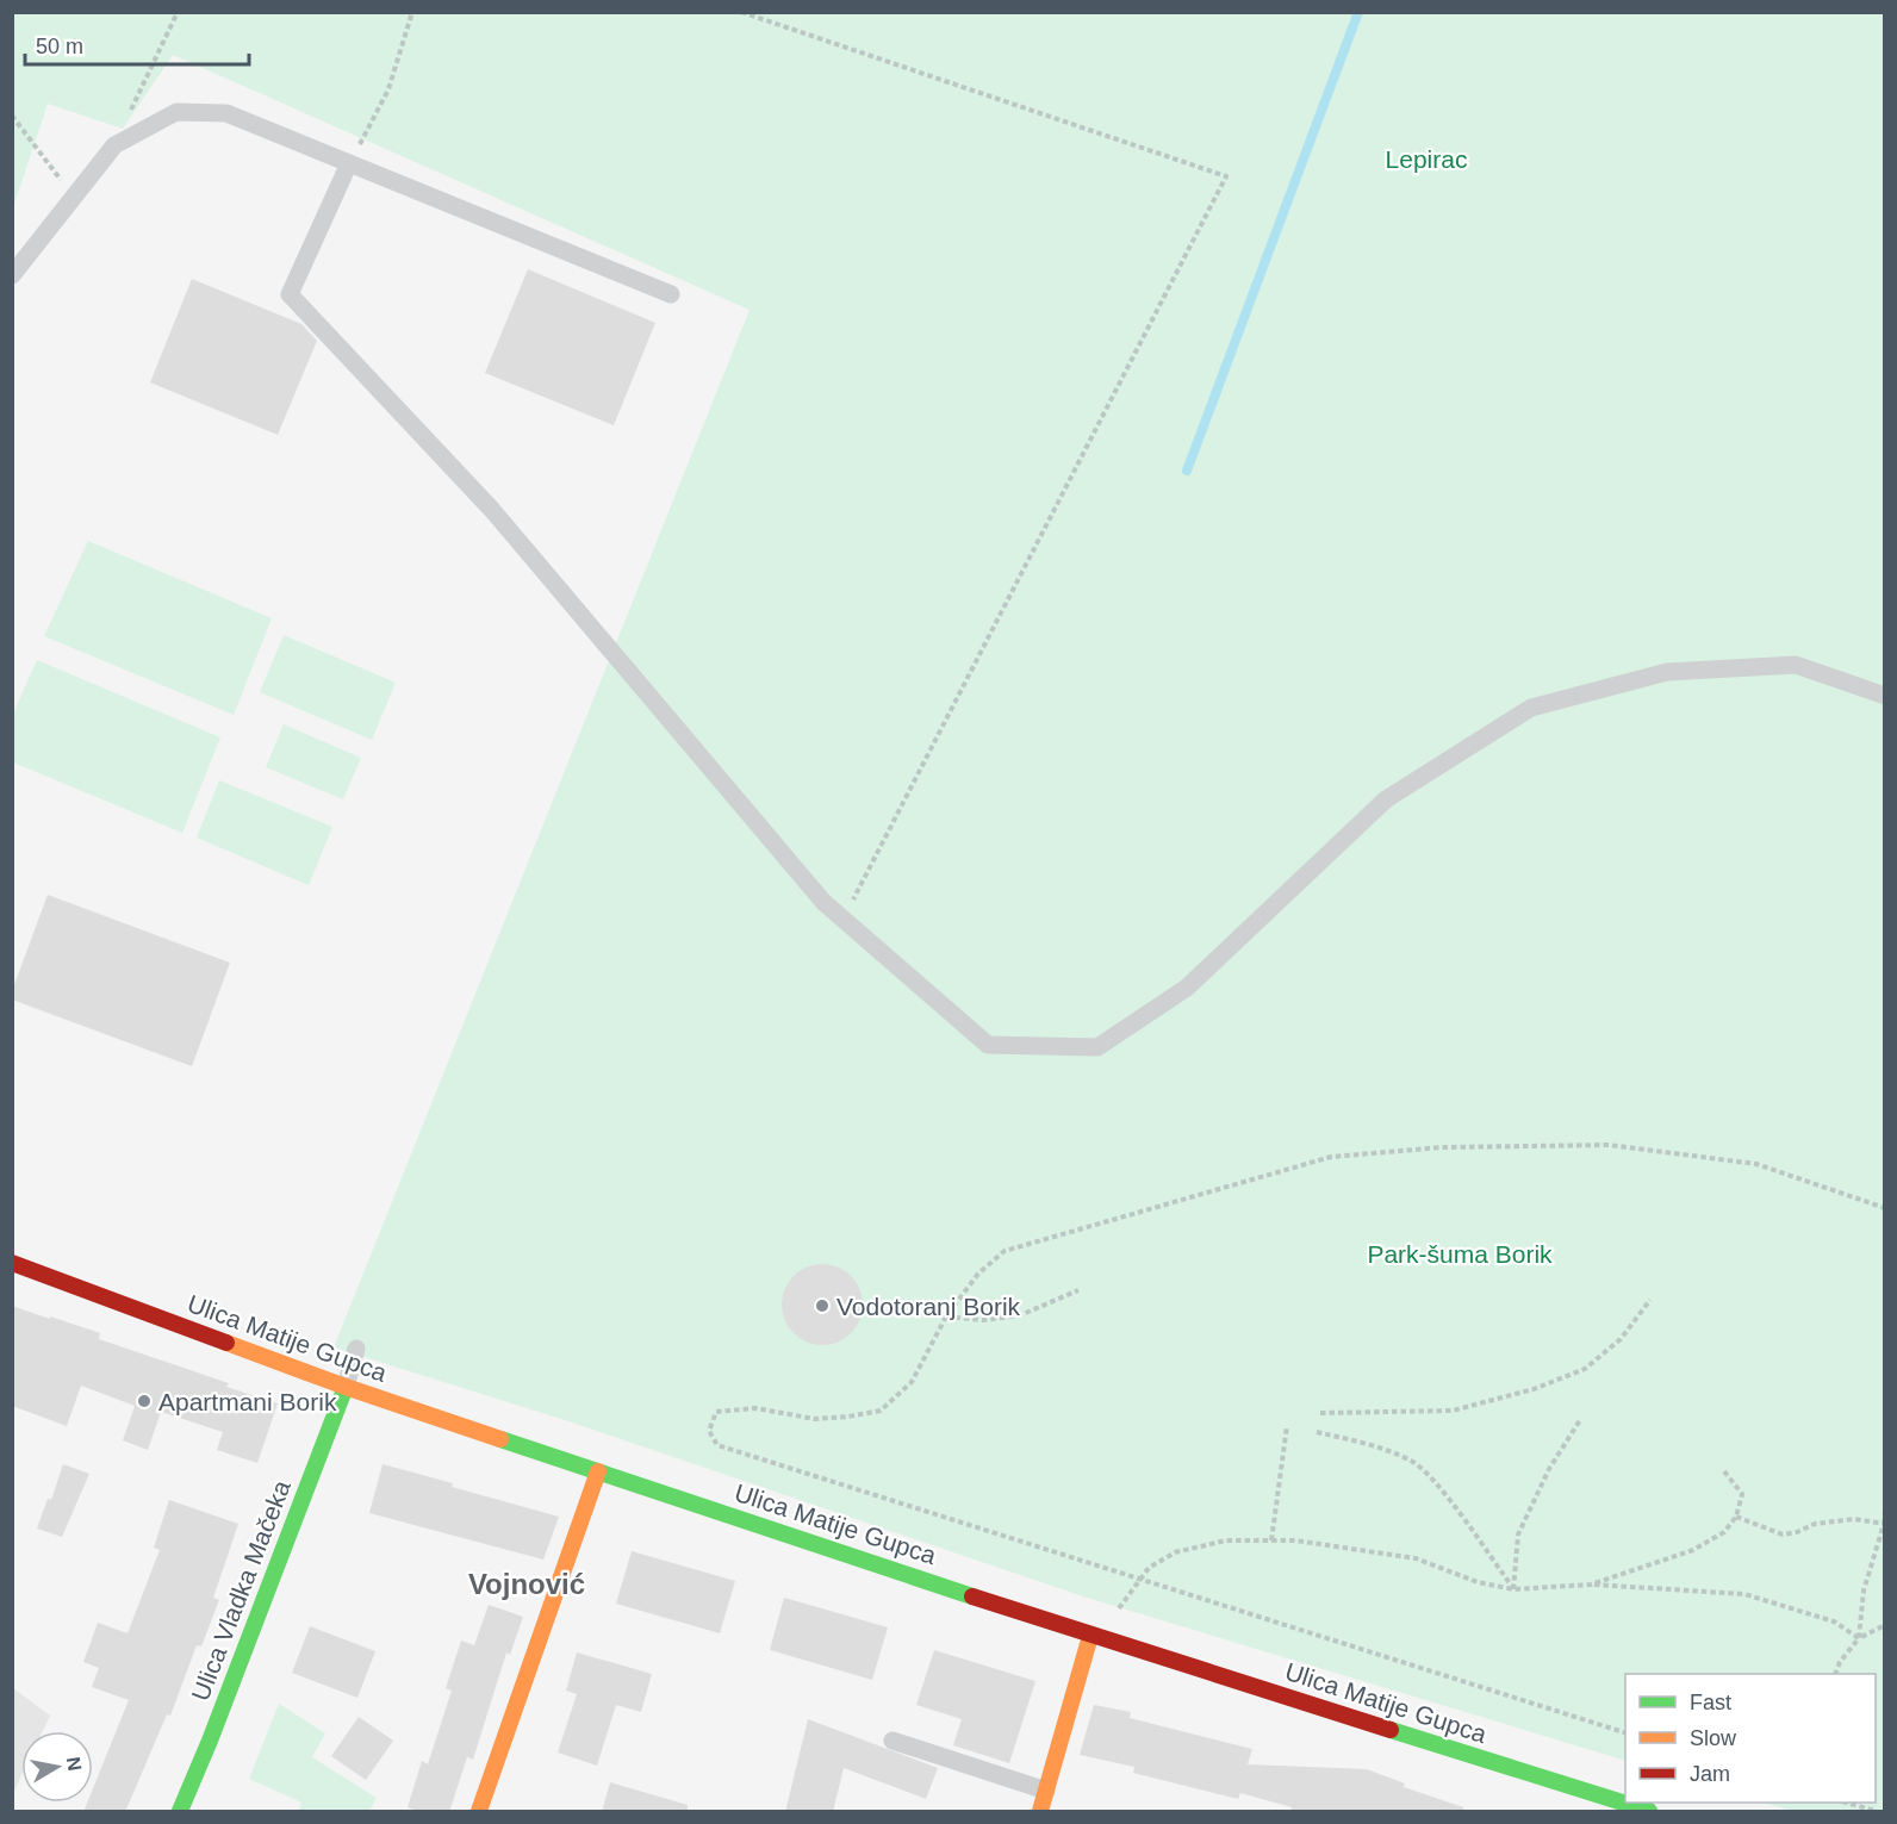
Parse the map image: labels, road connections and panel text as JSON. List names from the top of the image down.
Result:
{
  "streets": {
    "street": ["Ulica Matije Gupca", "Ulica Vladka Mačeka"]
  },
  "crossings": [
    ["Ulica Matije Gupca", "Ulica Vladka Mačeka"]
  ],
  "districts": ["Vojnović"],
  "parks": ["Lepirac", "Park-šuma Borik"],
  "places": ["Vodotoranj Borik", "Apartmani Borik"],
  "legend": ["Fast", "Slow", "Jam"],
  "scale_bar": "50 m",
  "north": "right"
}
